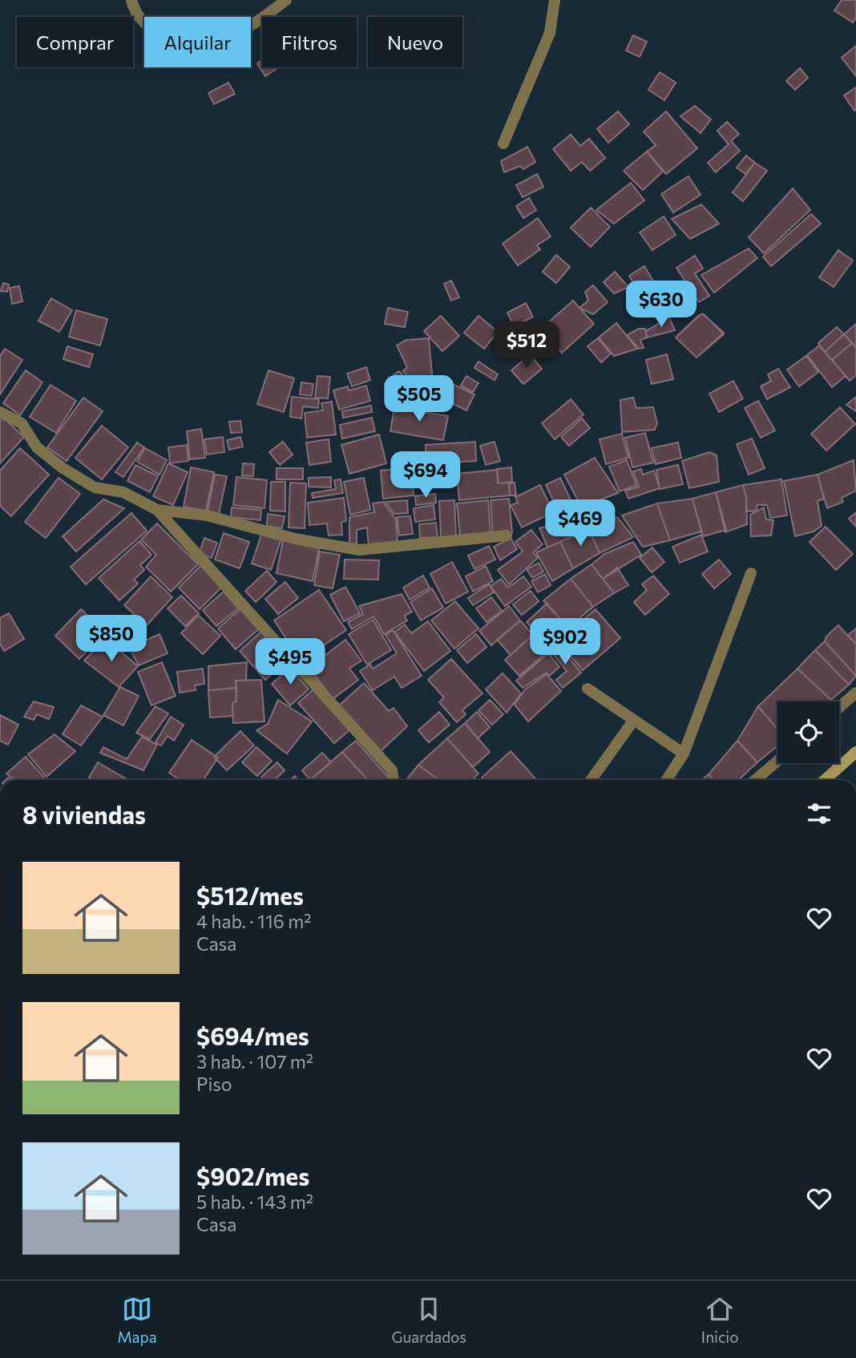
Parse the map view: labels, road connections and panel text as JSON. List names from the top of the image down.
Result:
{
  "page": {
    "chip": [
      "Comprar",
      "Alquilar",
      "Filtros",
      "Nuevo"
    ],
    "price": [
      "$630",
      "$512",
      "$505",
      "$694",
      "$469",
      "$850",
      "$902",
      "$495"
    ],
    "heading": "8 viviendas",
    "list": [
      {
        "name": "$512/mes",
        "note": "4 hab. · 116 m² · Casa"
      },
      {
        "name": "$694/mes",
        "note": "3 hab. · 107 m² · Piso"
      },
      {
        "name": "$902/mes",
        "note": "5 hab. · 143 m² · Casa"
      }
    ],
    "tabs": ["Mapa", "Guardados", "Inicio"]
  }
}
